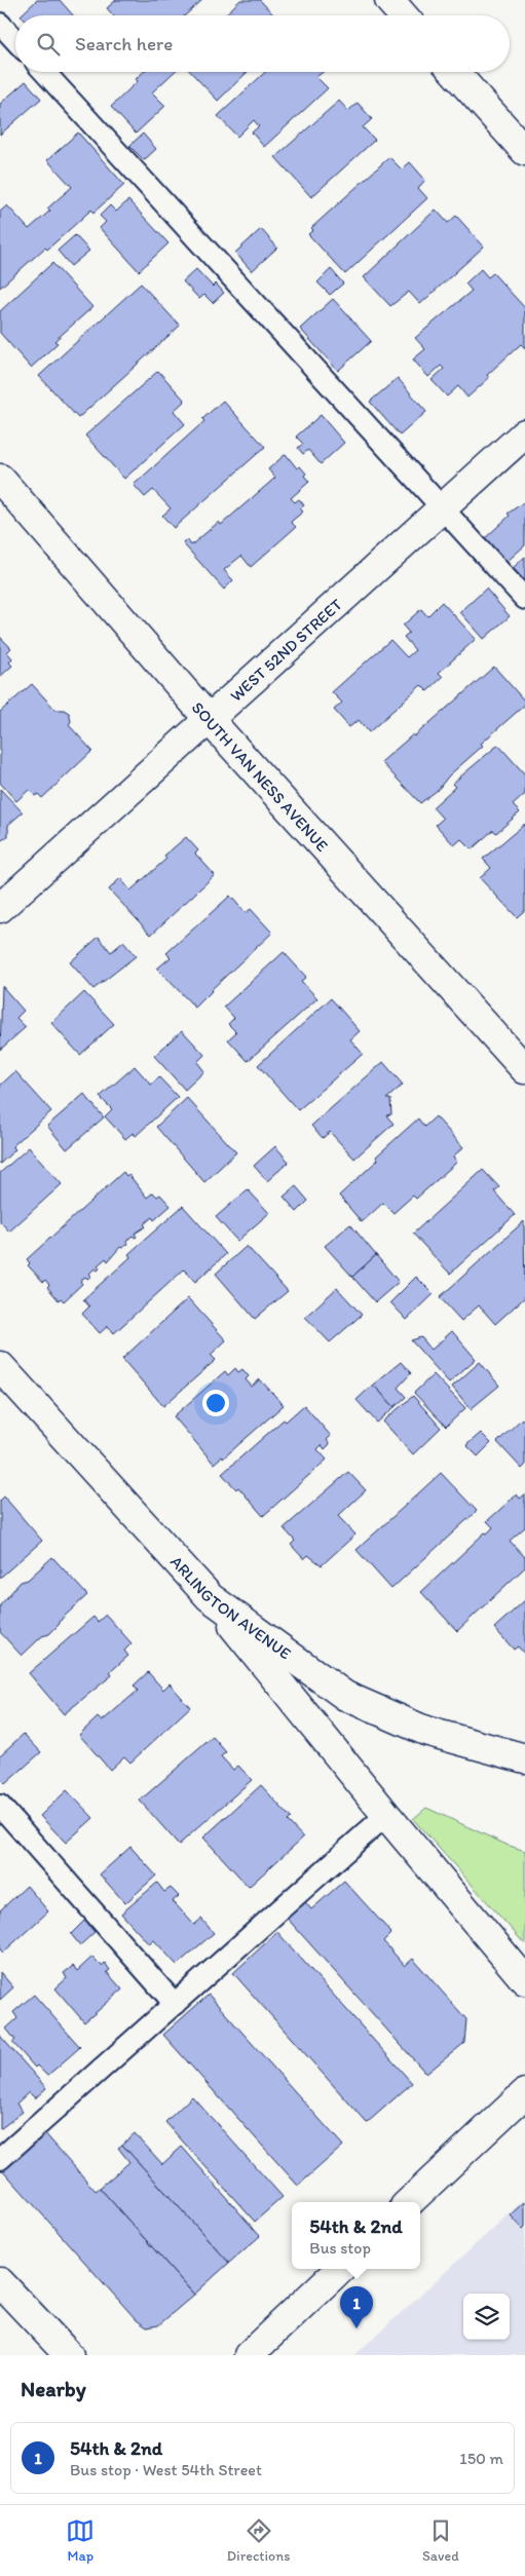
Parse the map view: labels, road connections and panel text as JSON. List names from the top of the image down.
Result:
{
  "streets": {
    "street": ["WEST 52ND STREET", "SOUTH VAN NESS AVENUE", "ARLINGTON AVENUE"]
  },
  "crossings": [
    ["WEST 52ND STREET", "SOUTH VAN NESS AVENUE"]
  ],
  "page": {
    "search": "Search here",
    "popup": ["54th & 2nd", "Bus stop"],
    "pins": "1",
    "heading": "Nearby",
    "list": [
      {
        "mark": "1",
        "name": "54th & 2nd",
        "note": "Bus stop · West 54th Street",
        "value": "150 m"
      }
    ],
    "nav": ["Map", "Directions", "Saved"]
  }
}
